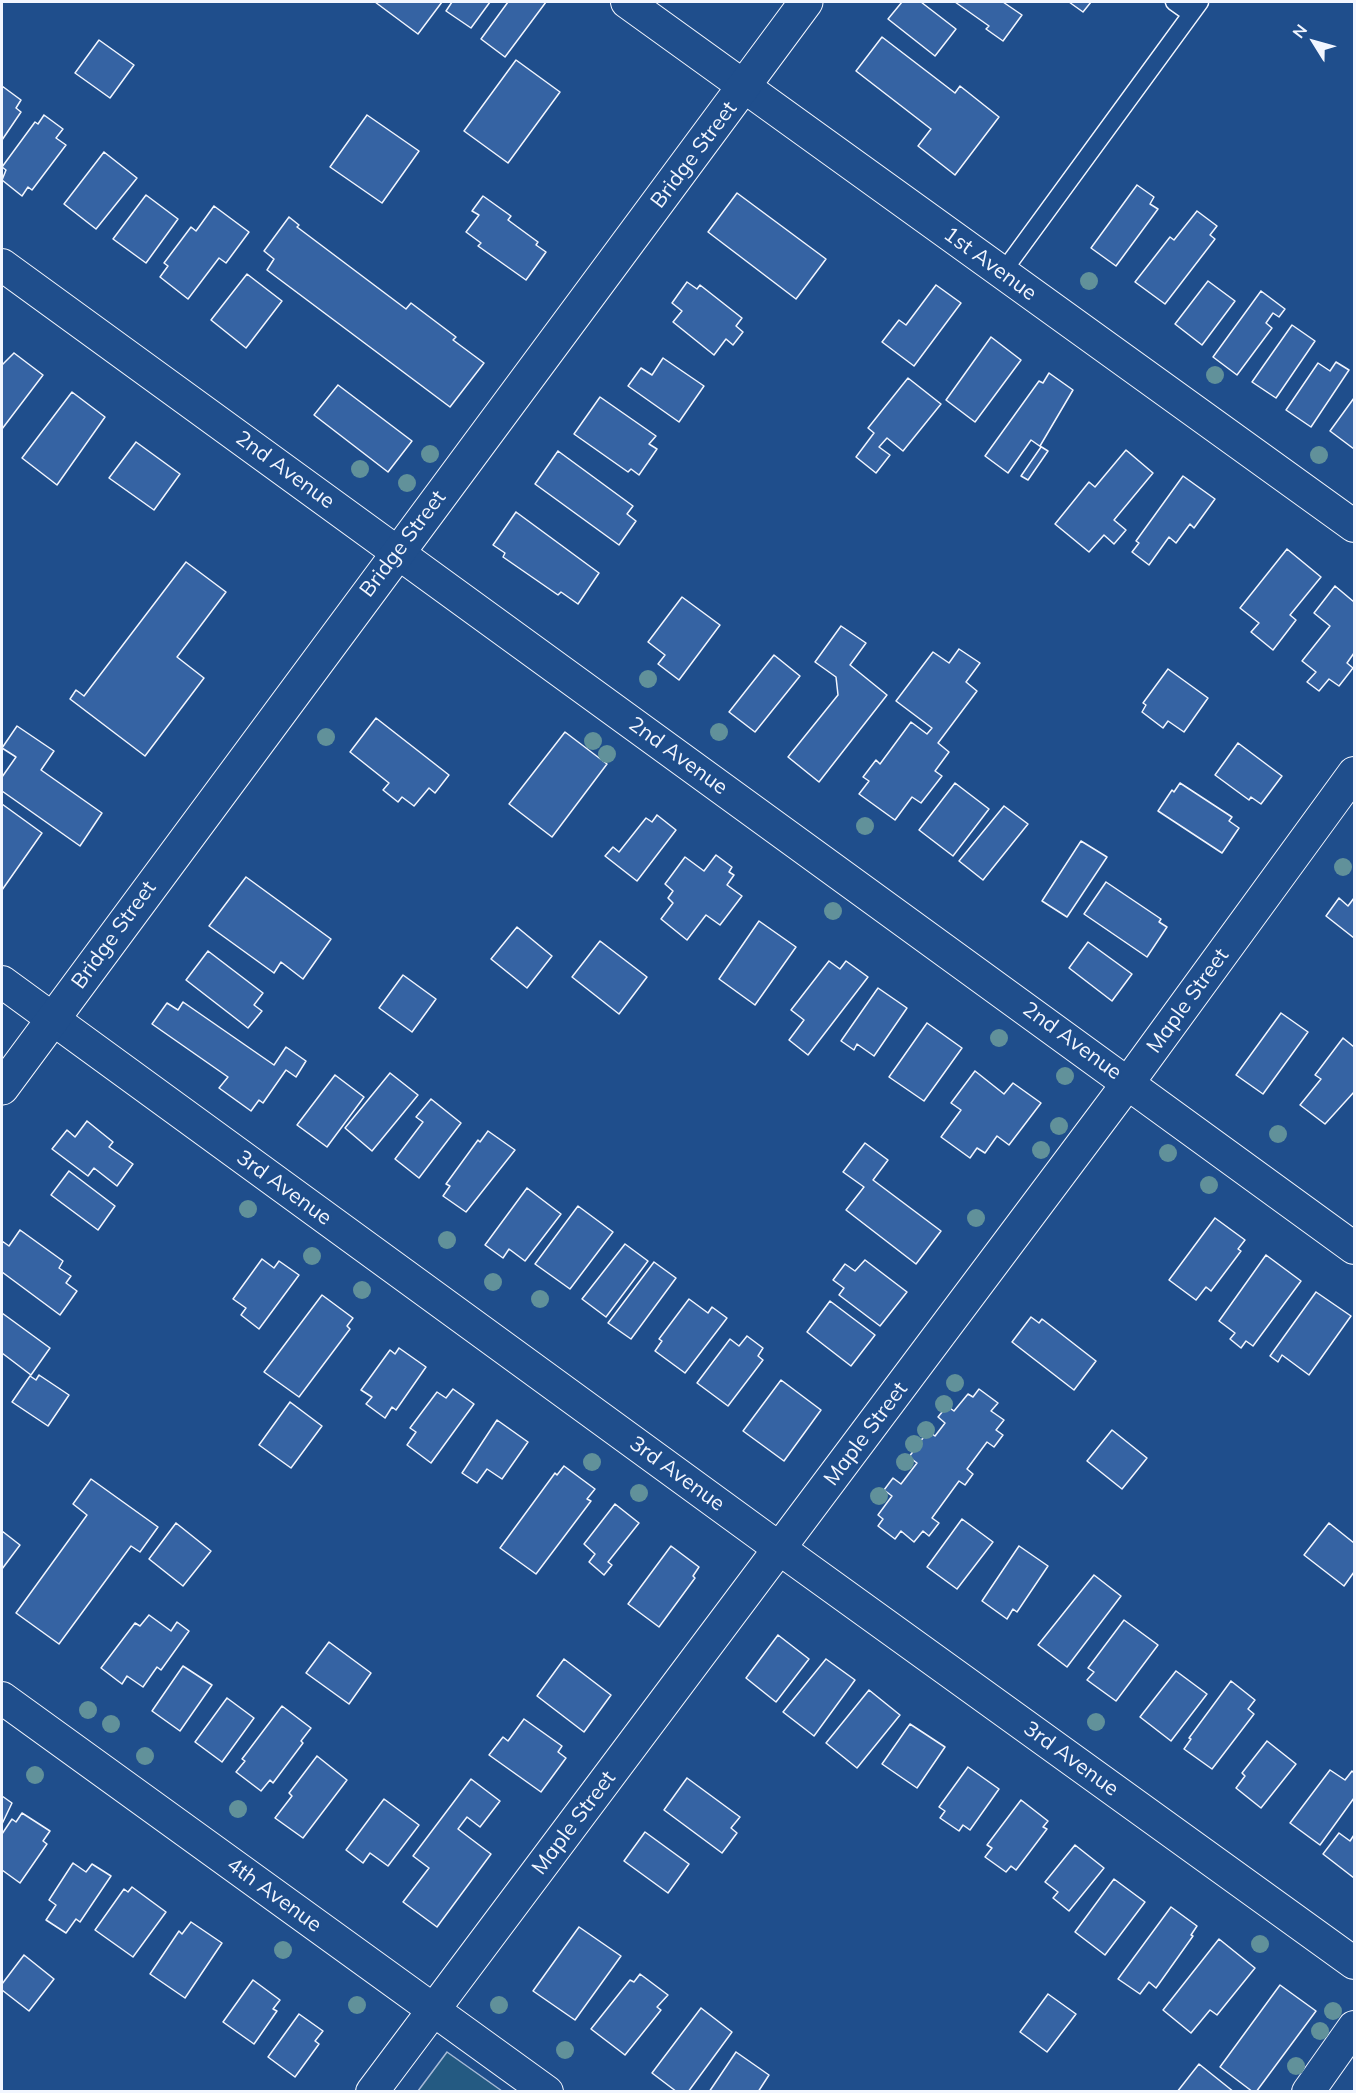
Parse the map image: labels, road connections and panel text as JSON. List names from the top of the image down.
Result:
{
  "streets": {
    "main road": ["Bridge Street"],
    "street": [
      "1st Avenue",
      "2nd Avenue",
      "Maple Street",
      "3rd Avenue",
      "4th Avenue"
    ]
  },
  "crossings": [
    ["Bridge Street", "1st Avenue"],
    ["Bridge Street", "2nd Avenue"],
    ["Bridge Street", "3rd Avenue"],
    ["2nd Avenue", "Maple Street"],
    ["Maple Street", "3rd Avenue"],
    ["Maple Street", "4th Avenue"]
  ],
  "north": "top left"
}
